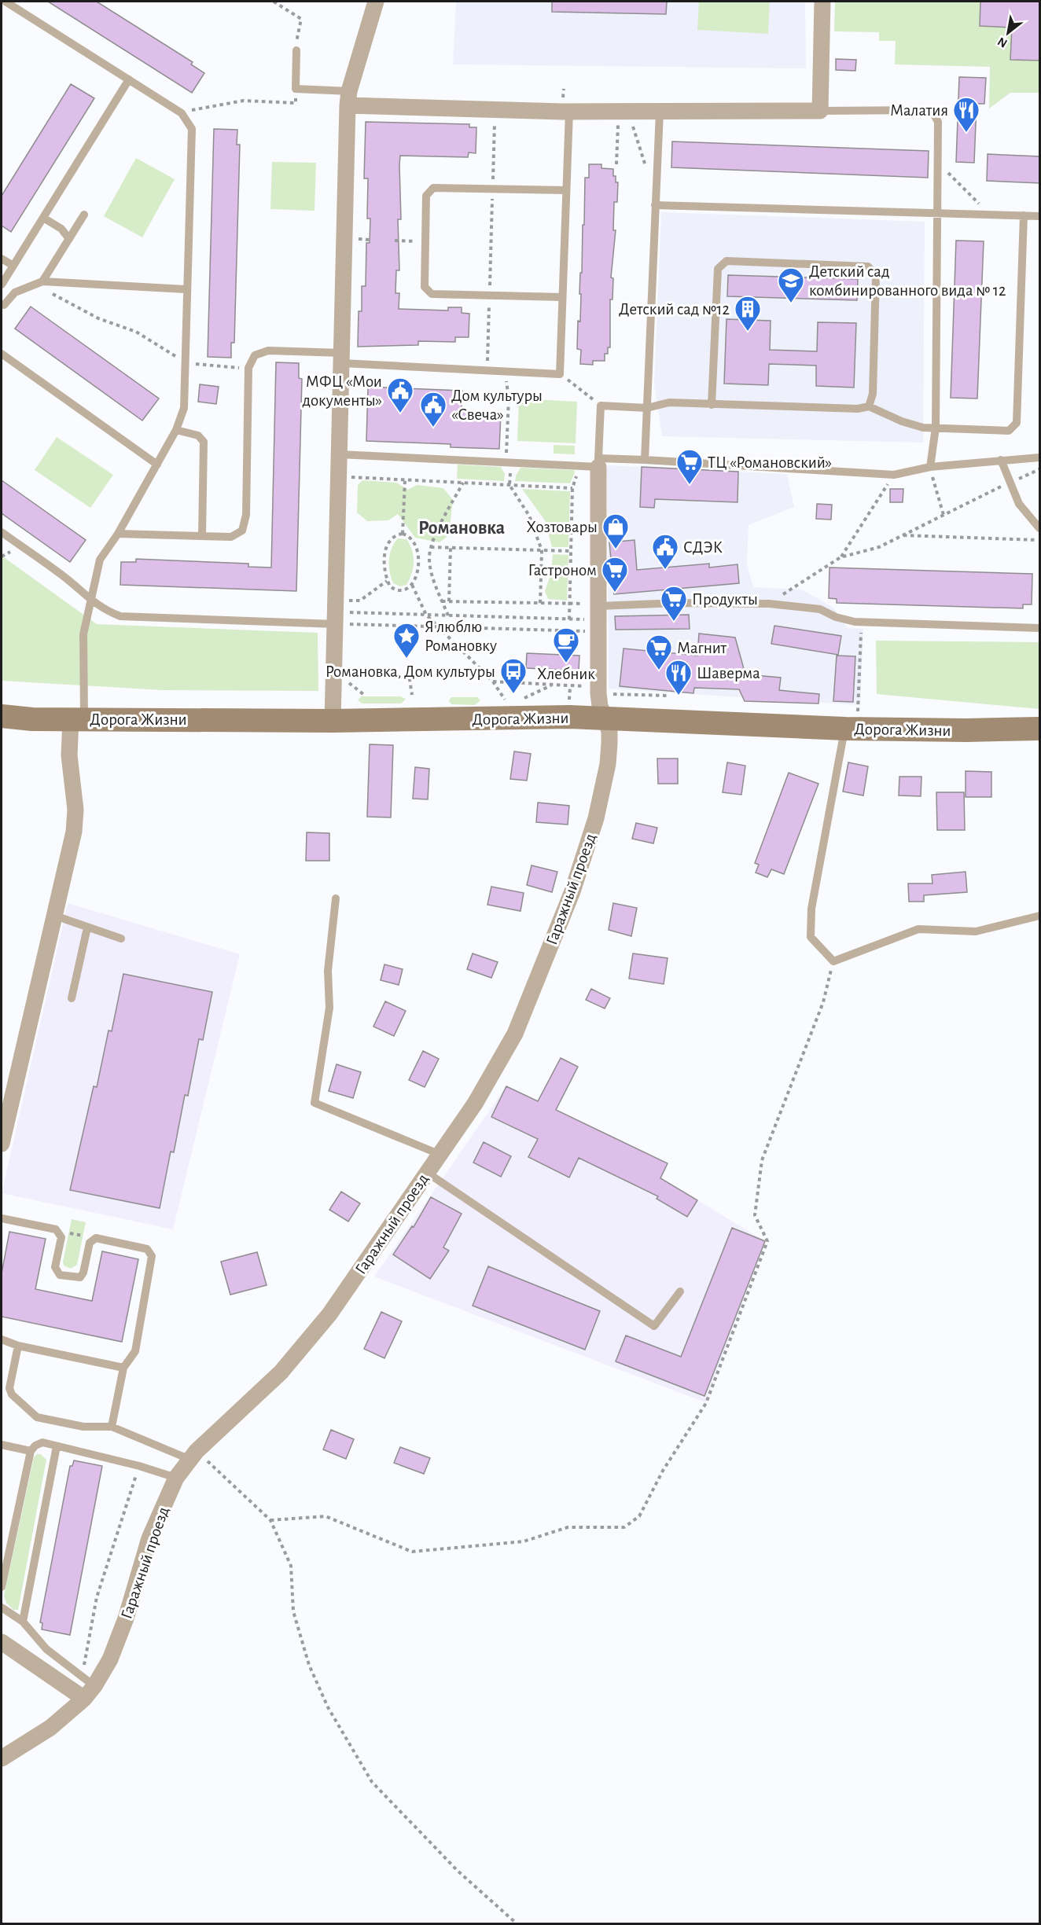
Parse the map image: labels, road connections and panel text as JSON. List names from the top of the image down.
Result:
{
  "streets": {
    "main road": ["Дорога Жизни"],
    "street": ["Гаражный проезд"]
  },
  "crossings": [
    ["Дорога Жизни", "Гаражный проезд"]
  ],
  "districts": ["Романовка"],
  "places": {
    "restaurant": ["Малатия", "Шаверма"],
    "school or university": ["Детский сад комбинированного вида № 12"],
    "building": ["Детский сад №12"],
    "public building": ["МФЦ «Мои документы»", "Дом культуры «Свеча»", "СДЭК"],
    "supermarket": [
      "ТЦ «Романовский»",
      "Гастроном",
      "Продукты",
      "Магнит"
    ],
    "shop": ["Хозтовары"],
    "place": ["Я люблю Романовку"],
    "cafe": ["Хлебник"],
    "bus stop": ["Романовка, Дом культуры"]
  },
  "north": "bottom left"
}
